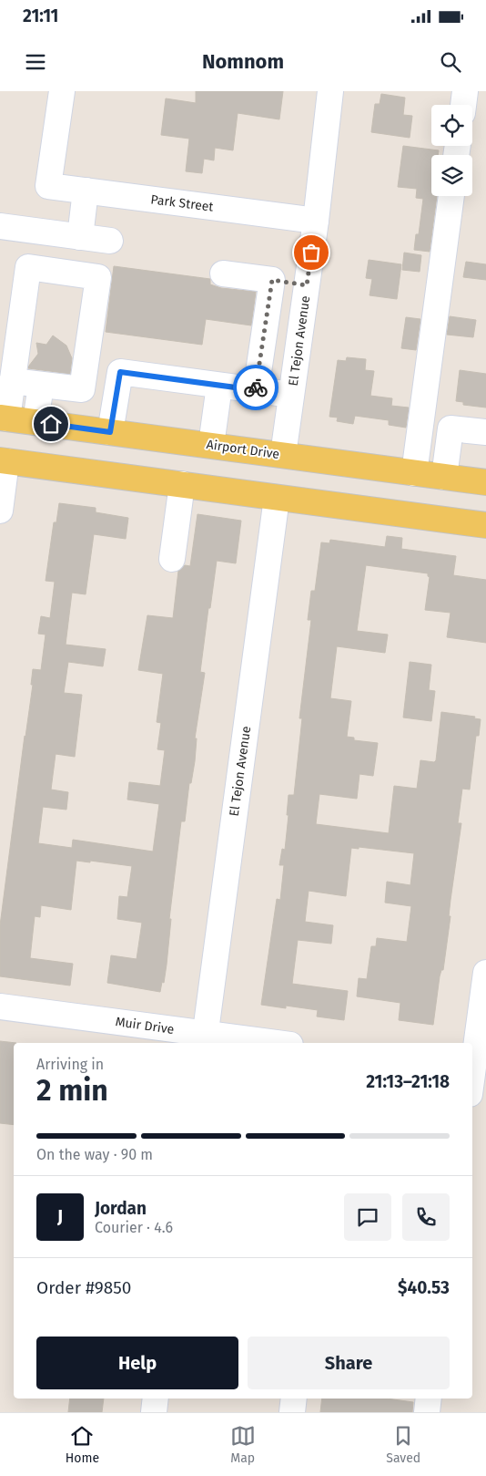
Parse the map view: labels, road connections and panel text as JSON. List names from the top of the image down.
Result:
{
  "streets": {
    "main road": ["Airport Drive"],
    "street": ["Park Street", "El Tejon Avenue", "Muir Drive"]
  },
  "crossings": [
    ["Park Street", "El Tejon Avenue"],
    ["El Tejon Avenue", "Airport Drive"],
    ["El Tejon Avenue", "Muir Drive"]
  ],
  "page": {
    "status": "21:11",
    "header": "Nomnom",
    "heading": ["2 min", "Arriving in", "21:13–21:18"],
    "panel": [
      "Jordan",
      "Courier · 4.6",
      "Order #9850",
      "$40.53"
    ],
    "bar": "On the way · 90 m",
    "round": "J",
    "buttons": ["Help", "Share"],
    "tabs": ["Home", "Map", "Saved"]
  }
}
